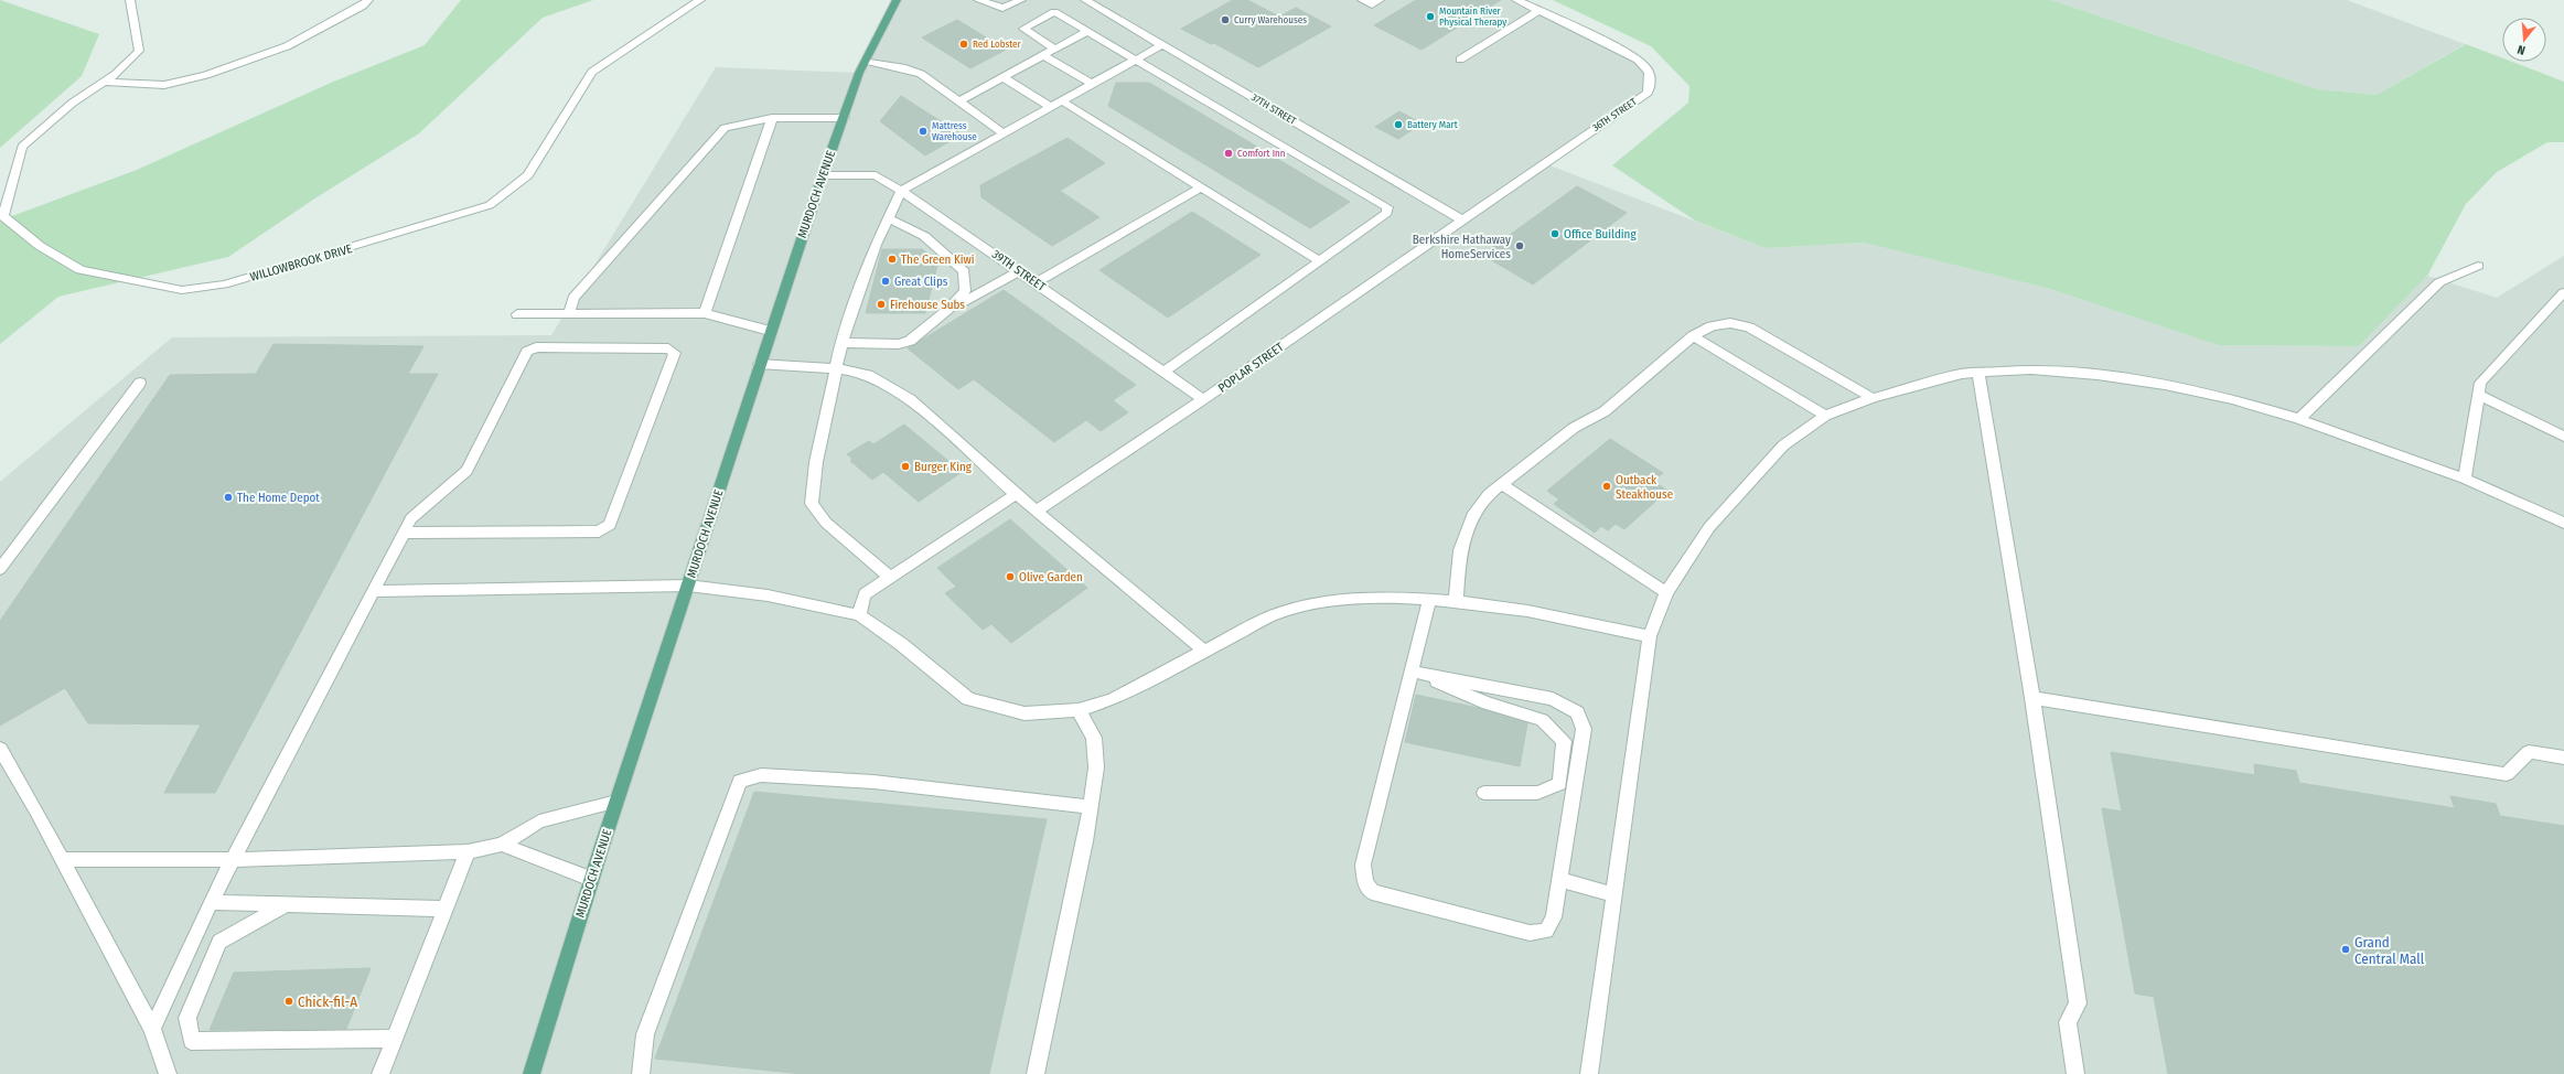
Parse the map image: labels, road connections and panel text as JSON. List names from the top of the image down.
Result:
{
  "streets": {
    "main road": ["MURDOCH AVENUE"],
    "street": [
      "37TH STREET",
      "36TH STREET",
      "WILLOWBROOK DRIVE",
      "39TH STREET",
      "POPLAR STREET"
    ]
  },
  "crossings": [
    ["37TH STREET", "36TH STREET"],
    ["37TH STREET", "POPLAR STREET"],
    ["36TH STREET", "POPLAR STREET"],
    ["MURDOCH AVENUE", "39TH STREET"],
    ["39TH STREET", "POPLAR STREET"]
  ],
  "places": [
    "Mountain River Physical Therapy",
    "Curry Warehouses",
    "Red Lobster",
    "Battery Mart",
    "Mattress Warehouse",
    "Comfort Inn",
    "Office Building",
    "Berkshire Hathaway HomeServices",
    "The Green Kiwi",
    "Great Clips",
    "Firehouse Subs",
    "Burger King",
    "Outback Steakhouse",
    "The Home Depot",
    "Olive Garden",
    "Grand Central Mall",
    "Chick-fil-A"
  ],
  "north": "bottom"
}
